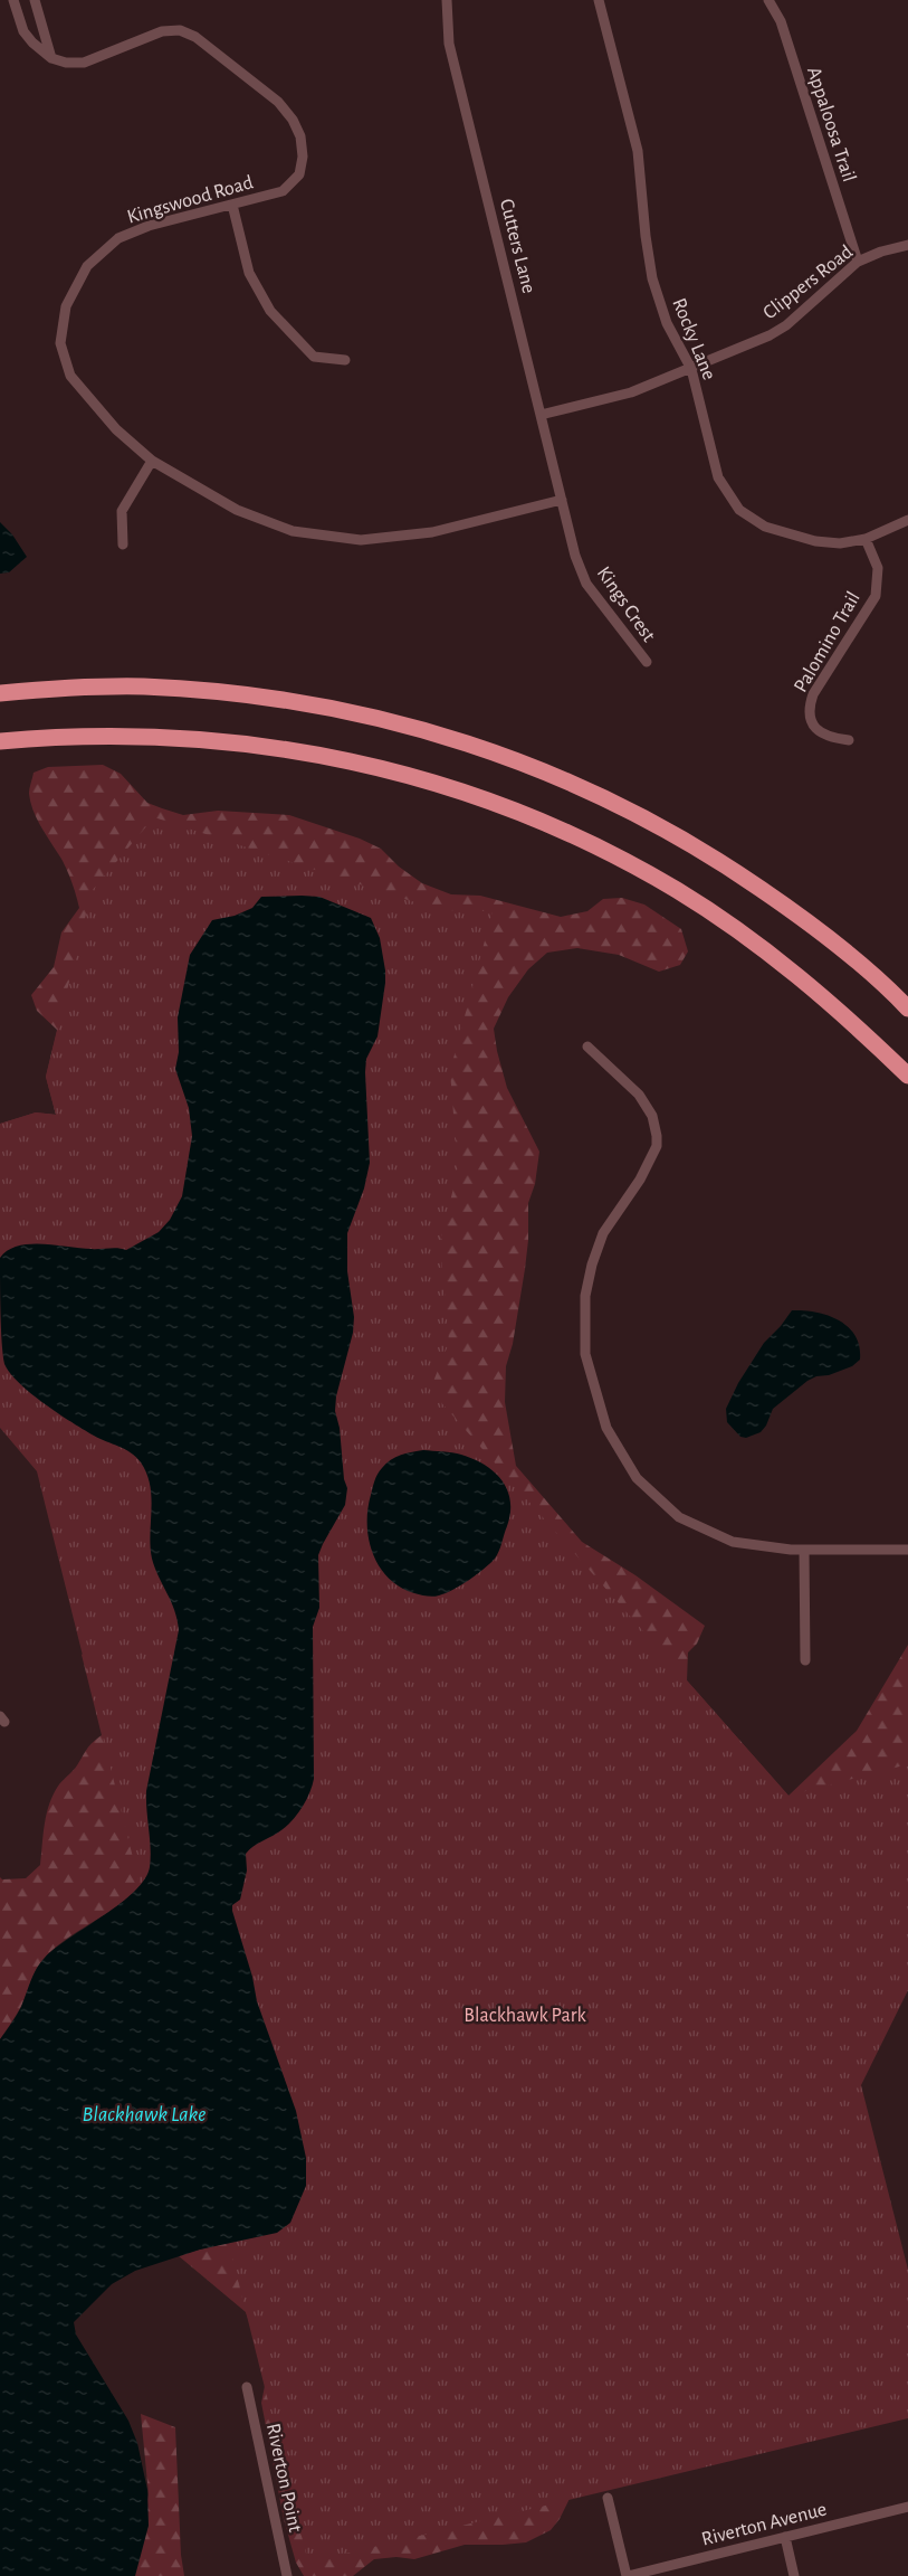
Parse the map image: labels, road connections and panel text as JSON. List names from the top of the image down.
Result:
{
  "streets": {
    "street": [
      "Appaloosa Trail",
      "Kingswood Road",
      "Cutters Lane",
      "Clippers Road",
      "Rocky Lane",
      "Kings Crest",
      "Palomino Trail",
      "Riverton Point",
      "Riverton Avenue"
    ]
  },
  "crossings": [
    ["Appaloosa Trail", "Clippers Road"],
    ["Kingswood Road", "Cutters Lane"],
    ["Kingswood Road", "Kings Crest"],
    ["Cutters Lane", "Clippers Road"],
    ["Cutters Lane", "Kings Crest"],
    ["Clippers Road", "Rocky Lane"],
    ["Rocky Lane", "Palomino Trail"]
  ],
  "water": ["Blackhawk Lake"],
  "parks": ["Blackhawk Park"]
}
